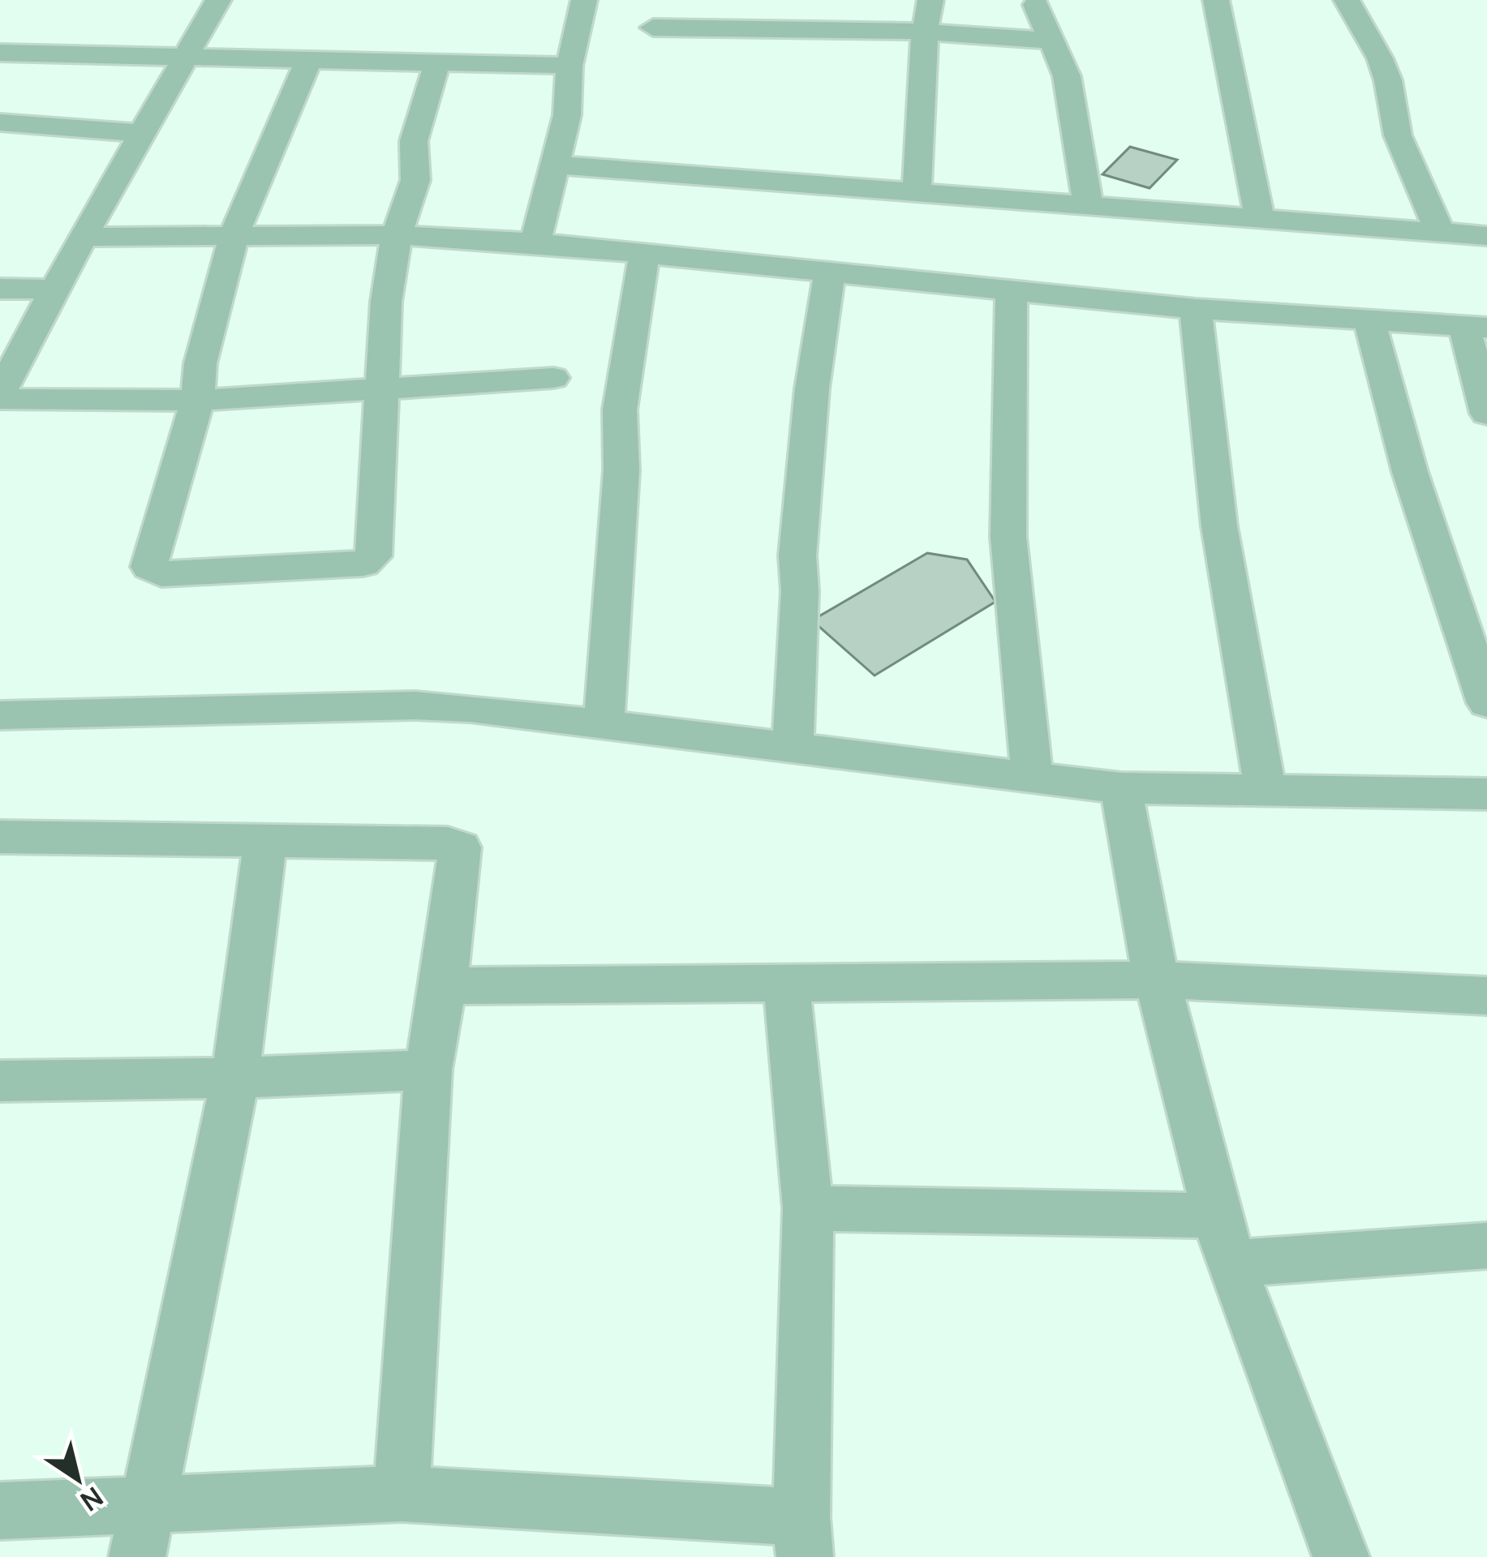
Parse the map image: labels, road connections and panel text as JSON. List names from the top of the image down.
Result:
{
  "north": "bottom right"
}
